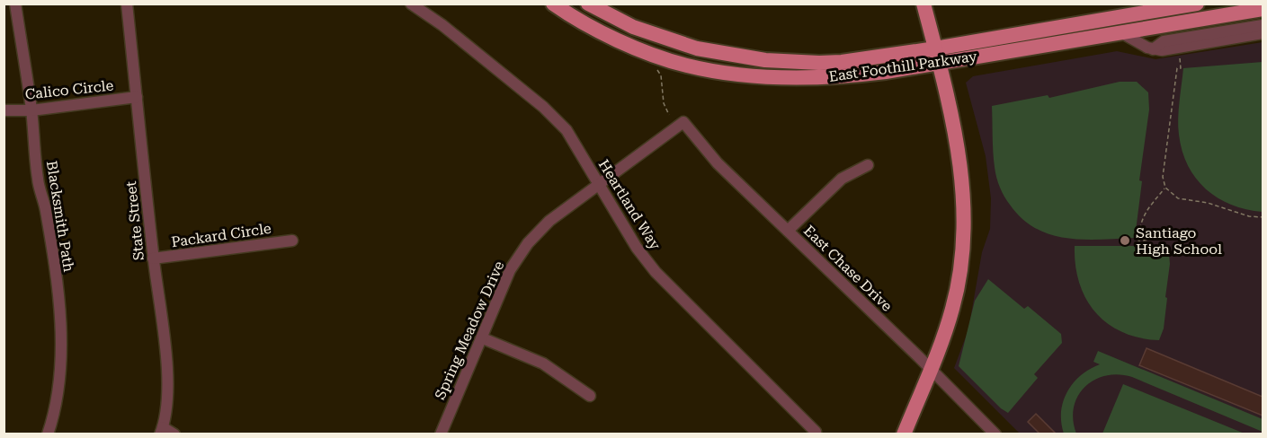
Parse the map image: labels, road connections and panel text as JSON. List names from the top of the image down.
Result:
{
  "streets": {
    "main road": ["East Foothill Parkway"],
    "street": [
      "Calico Circle",
      "Heartland Way",
      "Blacksmith Path",
      "State Street",
      "Packard Circle",
      "East Chase Drive",
      "Spring Meadow Drive"
    ]
  },
  "crossings": [
    ["Calico Circle", "Blacksmith Path"],
    ["Calico Circle", "State Street"],
    ["Heartland Way", "Spring Meadow Drive"],
    ["State Street", "Packard Circle"],
    ["East Chase Drive", "Spring Meadow Drive"]
  ],
  "places": ["Santiago High School"]
}
